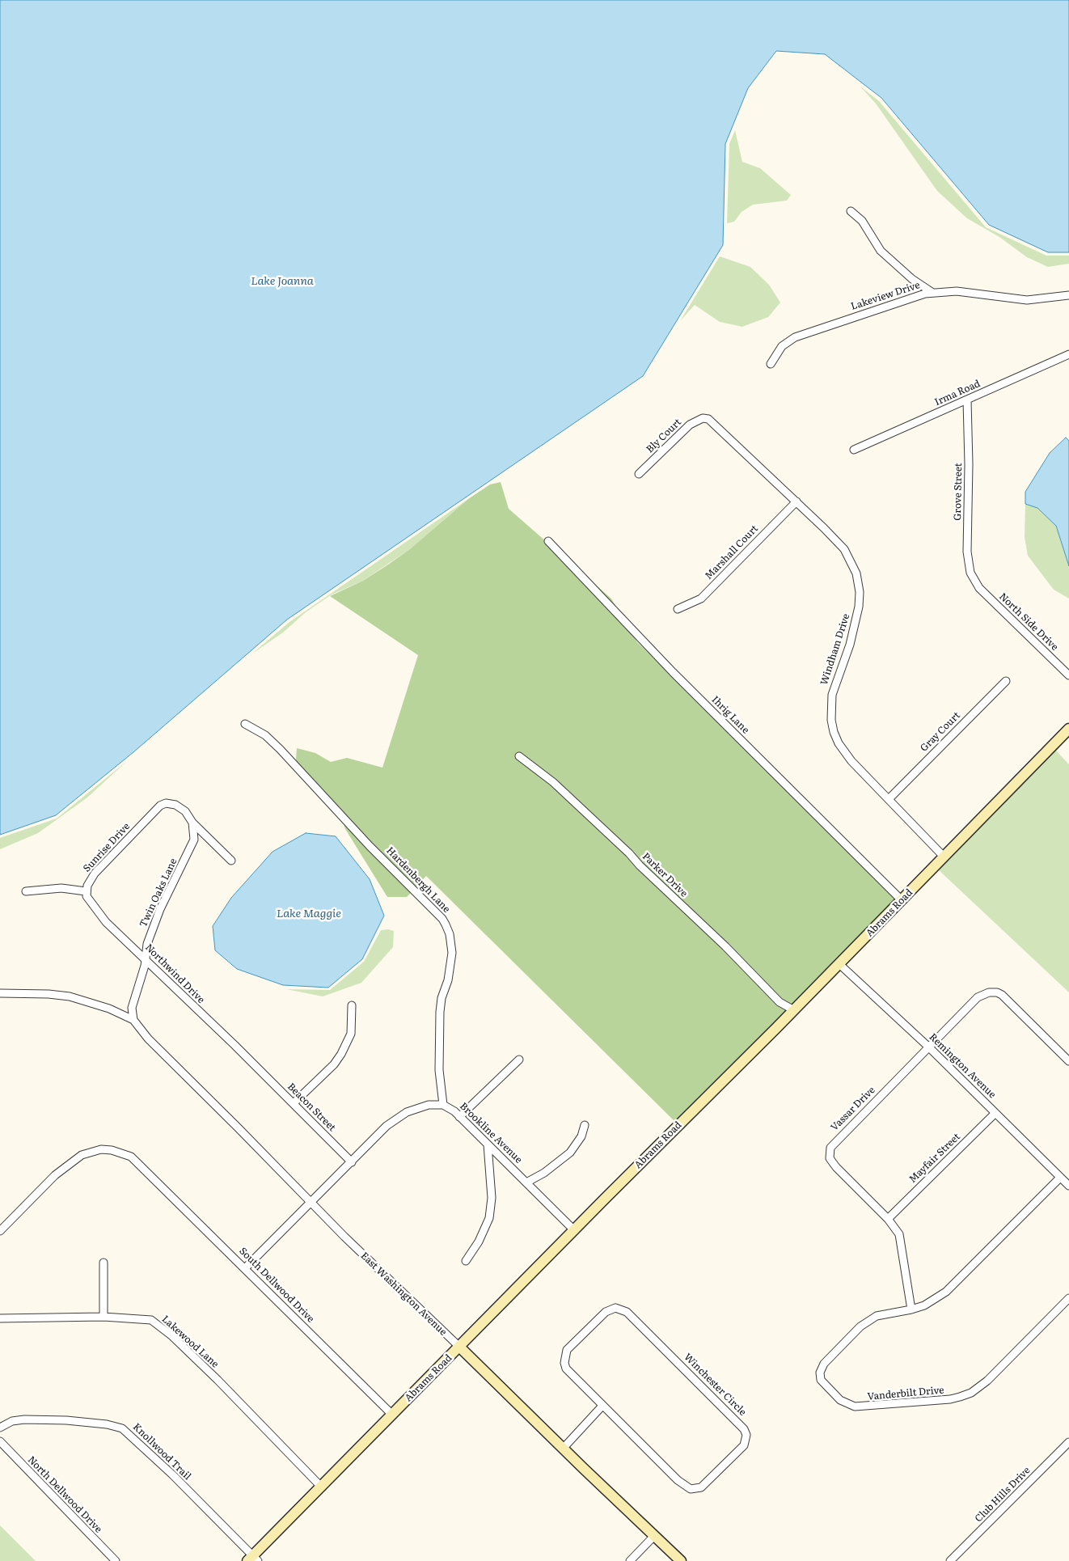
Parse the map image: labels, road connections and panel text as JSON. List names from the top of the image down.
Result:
{
  "streets": {
    "street": [
      "Lakeview Drive",
      "Irma Road",
      "Bly Court",
      "Grove Street",
      "Marshall Court",
      "North Side Drive",
      "Windham Drive",
      "Ihrig Lane",
      "Gray Court",
      "Sunrise Drive",
      "Parker Drive",
      "Hardenbergh Lane",
      "Twin Oaks Lane",
      "Abrams Road",
      "Northwind Drive",
      "Remington Avenue",
      "Beacon Street",
      "Vassar Drive",
      "Brookline Avenue",
      "Mayfair Street",
      "South Dellwood Drive",
      "East Washington Avenue",
      "Lakewood Lane",
      "Winchester Circle",
      "Vanderbilt Drive",
      "Knollwood Trail",
      "North Dellwood Drive",
      "Club Hills Drive"
    ]
  },
  "crossings": [
    ["Irma Road", "Grove Street"],
    ["Bly Court", "Windham Drive"],
    ["Grove Street", "North Side Drive"],
    ["Marshall Court", "Windham Drive"],
    ["Windham Drive", "Gray Court"],
    ["Windham Drive", "Abrams Road"],
    ["Ihrig Lane", "Abrams Road"],
    ["Sunrise Drive", "Twin Oaks Lane"],
    ["Sunrise Drive", "Northwind Drive"],
    ["Parker Drive", "Abrams Road"],
    ["Hardenbergh Lane", "Brookline Avenue"],
    ["Twin Oaks Lane", "Northwind Drive"],
    ["Twin Oaks Lane", "East Washington Avenue"],
    ["Abrams Road", "Remington Avenue"],
    ["Abrams Road", "Brookline Avenue"],
    ["Abrams Road", "South Dellwood Drive"],
    ["Abrams Road", "East Washington Avenue"],
    ["Abrams Road", "Lakewood Lane"],
    ["Abrams Road", "Knollwood Trail"],
    ["Northwind Drive", "Beacon Street"],
    ["Remington Avenue", "Vassar Drive"],
    ["Remington Avenue", "Mayfair Street"],
    ["Remington Avenue", "Vanderbilt Drive"],
    ["Beacon Street", "Brookline Avenue"],
    ["Vassar Drive", "Mayfair Street"],
    ["Vassar Drive", "Vanderbilt Drive"],
    ["Brookline Avenue", "South Dellwood Drive"],
    ["Brookline Avenue", "East Washington Avenue"]
  ],
  "water": ["Lake Joanna", "Lake Maggie"]
}
